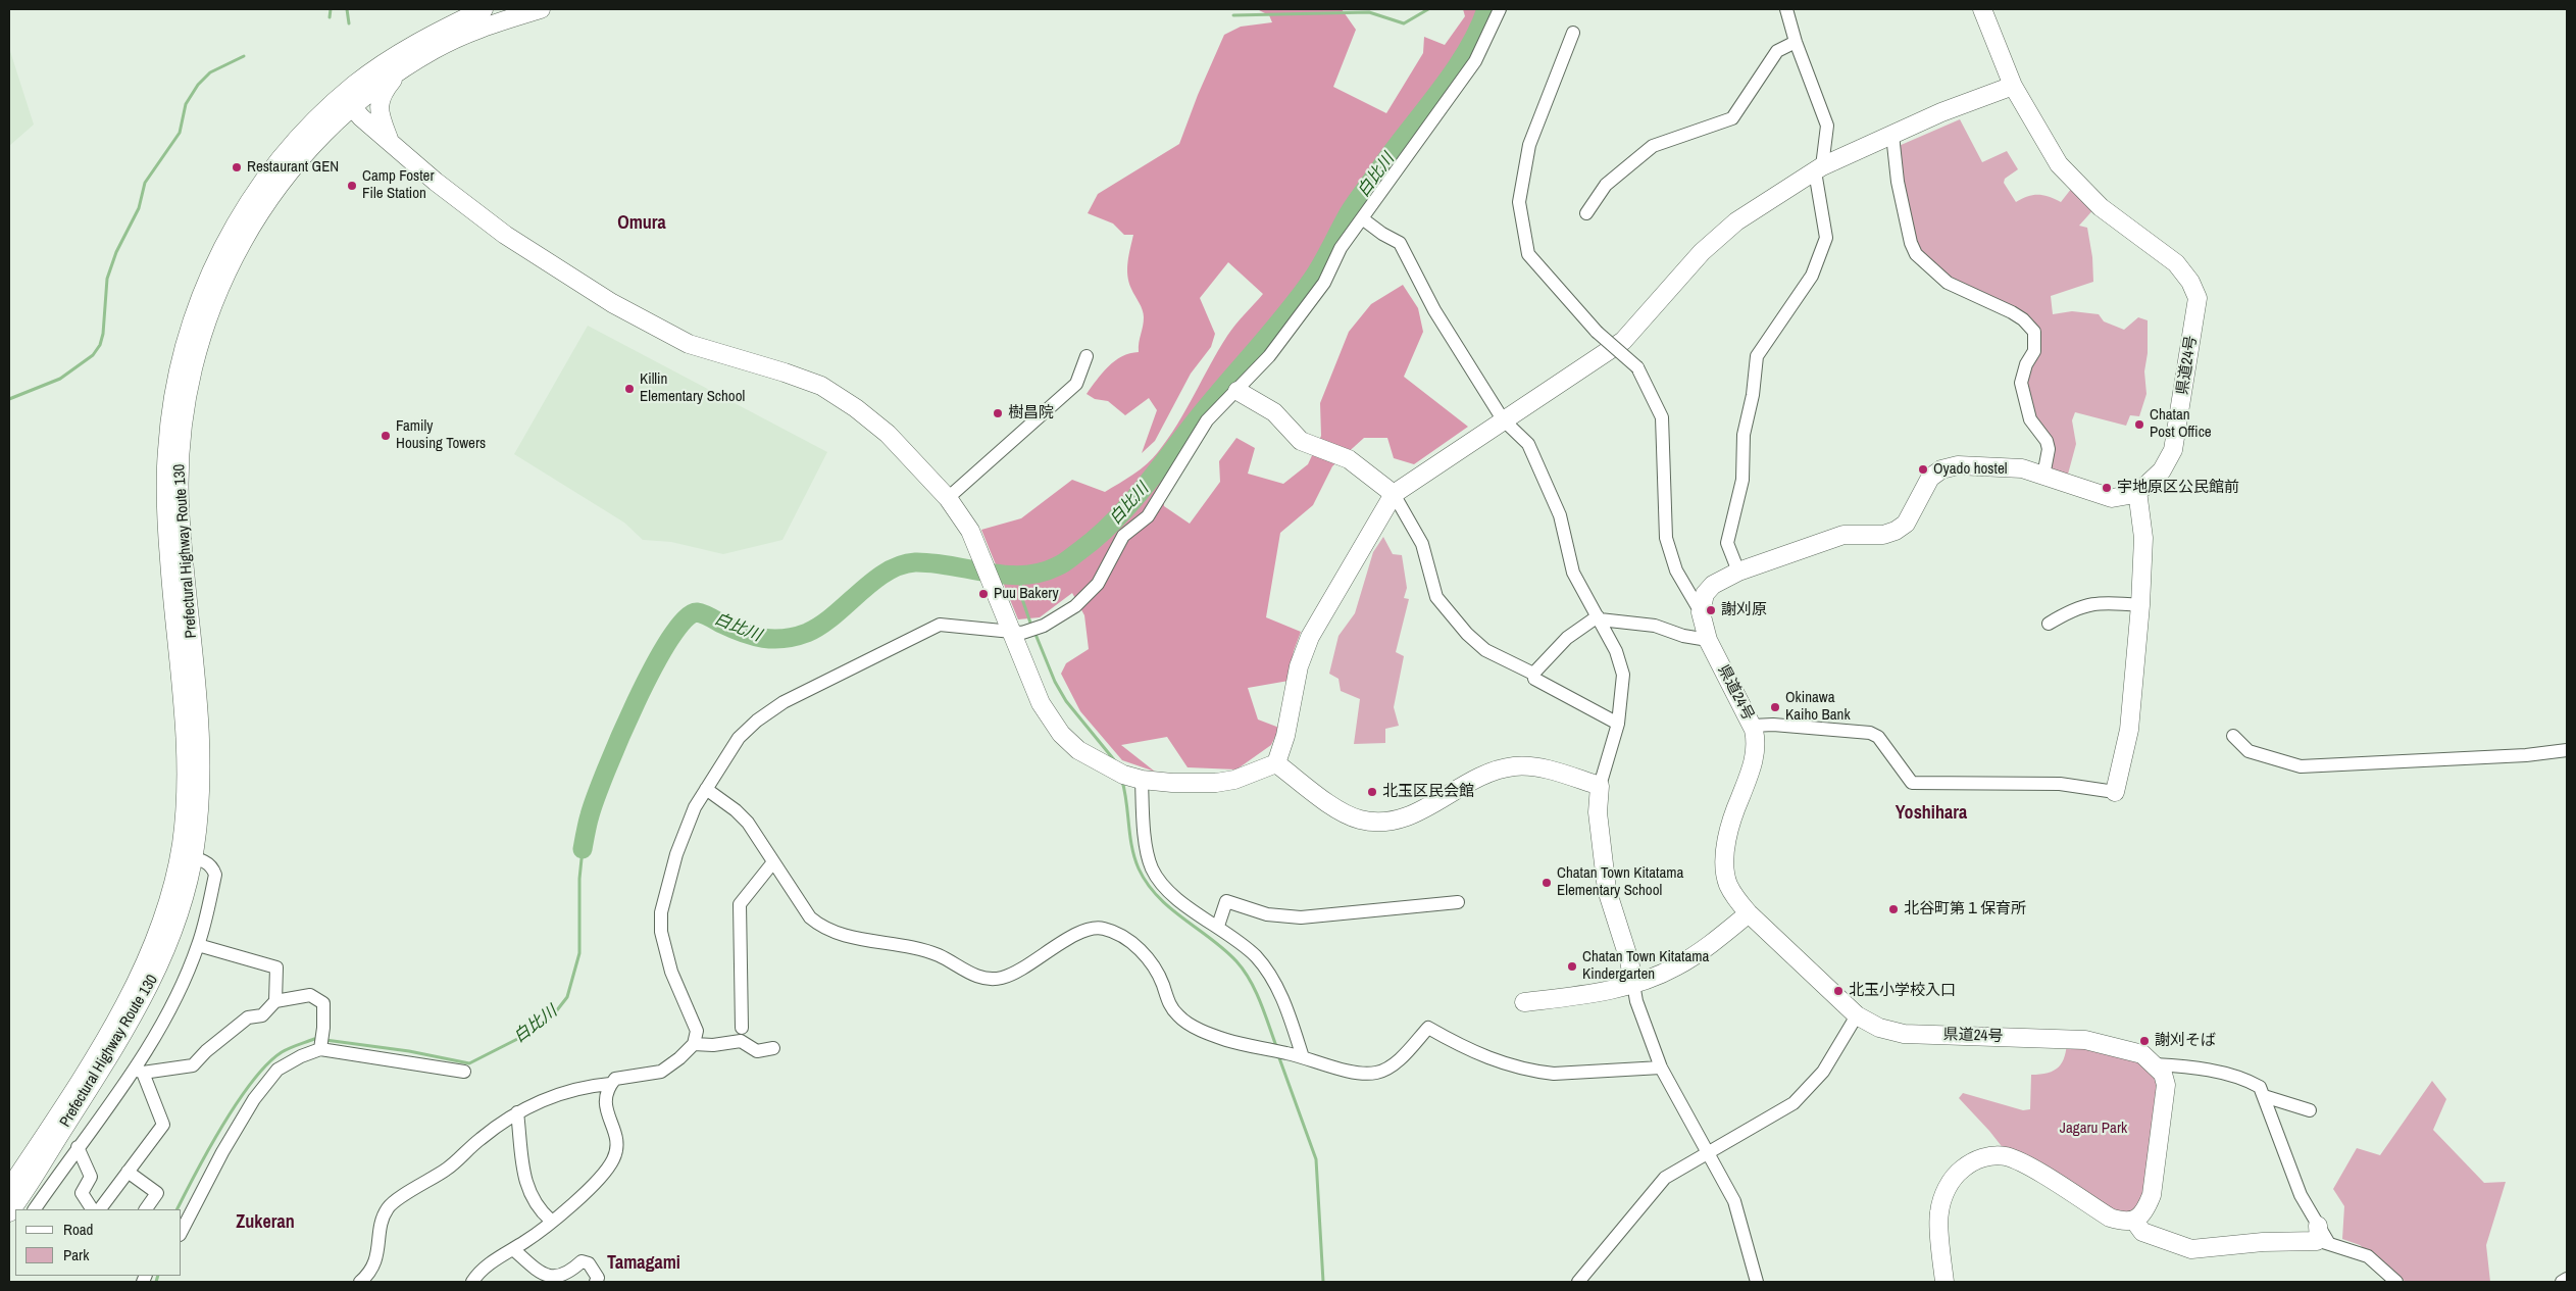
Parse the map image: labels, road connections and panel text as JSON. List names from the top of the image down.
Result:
{
  "streets": {
    "main road": ["県道24号", "Prefectural Highway Route 130"]
  },
  "districts": [
    "Omura",
    "Yoshihara",
    "Zukeran",
    "Tamagami"
  ],
  "water": ["白比川"],
  "parks": ["Jagaru Park"],
  "places": [
    "Restaurant GEN",
    "Camp Foster File Station",
    "Killin Elementary School",
    "樹昌院",
    "Chatan Post Office",
    "Family Housing Towers",
    "Oyado hostel",
    "宇地原区公民館前",
    "Puu Bakery",
    "謝刈原",
    "Okinawa Kaiho Bank",
    "北玉区民会館",
    "Chatan Town Kitatama Elementary School",
    "北谷町第１保育所",
    "Chatan Town Kitatama Kindergarten",
    "北玉小学校入口",
    "謝刈そば"
  ],
  "legend": ["Road", "Park"]
}
